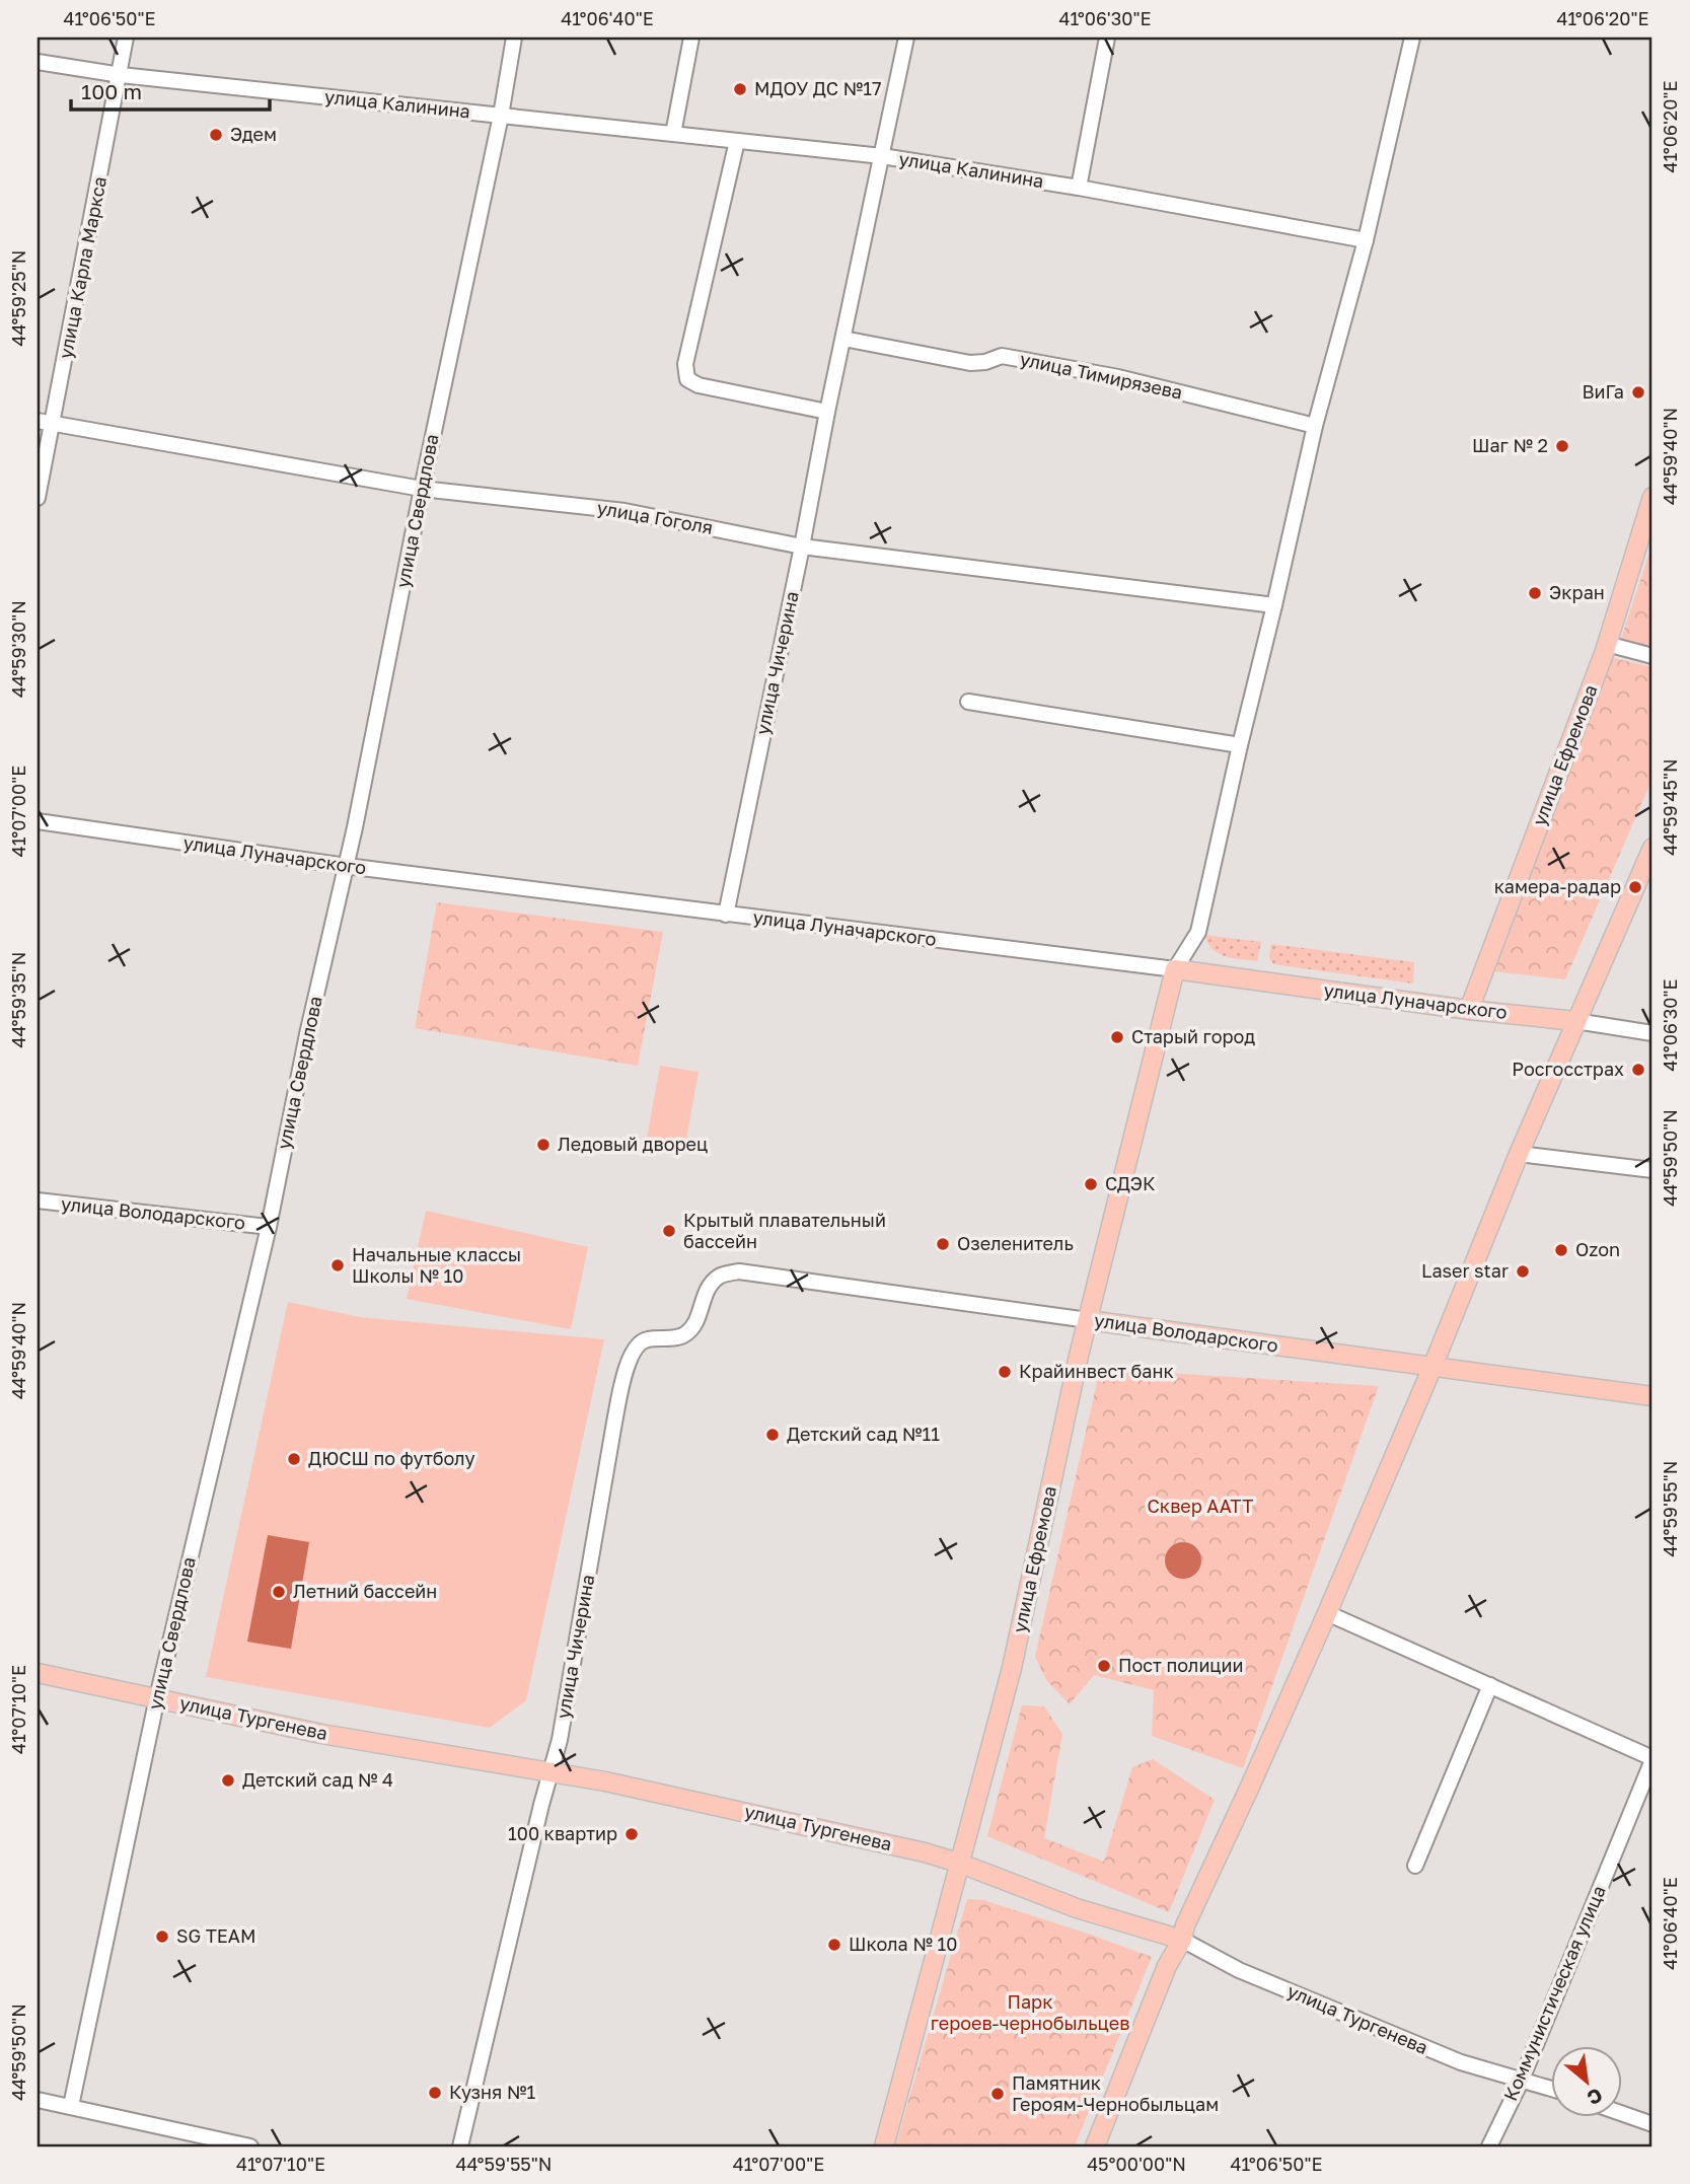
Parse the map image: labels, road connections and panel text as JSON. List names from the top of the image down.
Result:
{
  "streets": {
    "main road": [
      "улица Ефремова",
      "улица Луначарского",
      "улица Володарского",
      "улица Тургенева"
    ],
    "street": [
      "улица Калинина",
      "улица Карла Маркса",
      "улица Тимирязева",
      "улица Свердлова",
      "улица Гоголя",
      "улица Чичерина",
      "Коммунистическая улица"
    ]
  },
  "crossings": [
    ["улица Калинина", "улица Карла Маркса"],
    ["улица Калинина", "улица Свердлова"],
    ["улица Калинина", "улица Чичерина"],
    ["улица Карла Маркса", "улица Гоголя"],
    ["улица Тимирязева", "улица Чичерина"],
    ["улица Свердлова", "улица Гоголя"],
    ["улица Свердлова", "улица Луначарского"],
    ["улица Свердлова", "улица Володарского"],
    ["улица Свердлова", "улица Тургенева"],
    ["улица Гоголя", "улица Чичерина"],
    ["улица Чичерина", "улица Луначарского"],
    ["улица Чичерина", "улица Володарского"],
    ["улица Чичерина", "улица Тургенева"],
    ["улица Ефремова", "улица Луначарского"],
    ["улица Ефремова", "улица Володарского"],
    ["улица Ефремова", "улица Тургенева"],
    ["улица Тургенева", "Коммунистическая улица"]
  ],
  "parks": ["Сквер ААТТ", "Парк героев-чернобыльцев"],
  "places": [
    "МДОУ ДС №17",
    "Эдем",
    "ВиГа",
    "Шаг № 2",
    "Экран",
    "камера-радар",
    "Старый город",
    "Росгосстрах",
    "Ледовый дворец",
    "СДЭК",
    "Крытый плавательный бассейн",
    "Озеленитель",
    "Ozon",
    "Начальные классы Школы № 10",
    "Laser star",
    "Крайинвест банк",
    "Детский сад №11",
    "ДЮСШ по футболу",
    "Летний бассейн",
    "Пост полиции",
    "Детский сад № 4",
    "100 квартир",
    "SG TEAM",
    "Школа № 10",
    "Кузня №1",
    "Памятник Героям-Чернобыльцам"
  ],
  "scale_bar": "100 m",
  "north": "bottom right",
  "coordinates": [
    "41°06'50\"E",
    "41°06'40\"E",
    "41°06'30\"E",
    "41°06'20\"E",
    "44°59'25\"N",
    "44°59'40\"N",
    "44°59'30\"N",
    "44°59'45\"N",
    "41°07'00\"E",
    "44°59'35\"N",
    "44°59'50\"N",
    "44°59'55\"N",
    "41°07'10\"E",
    "45°00'00\"N"
  ]
}
